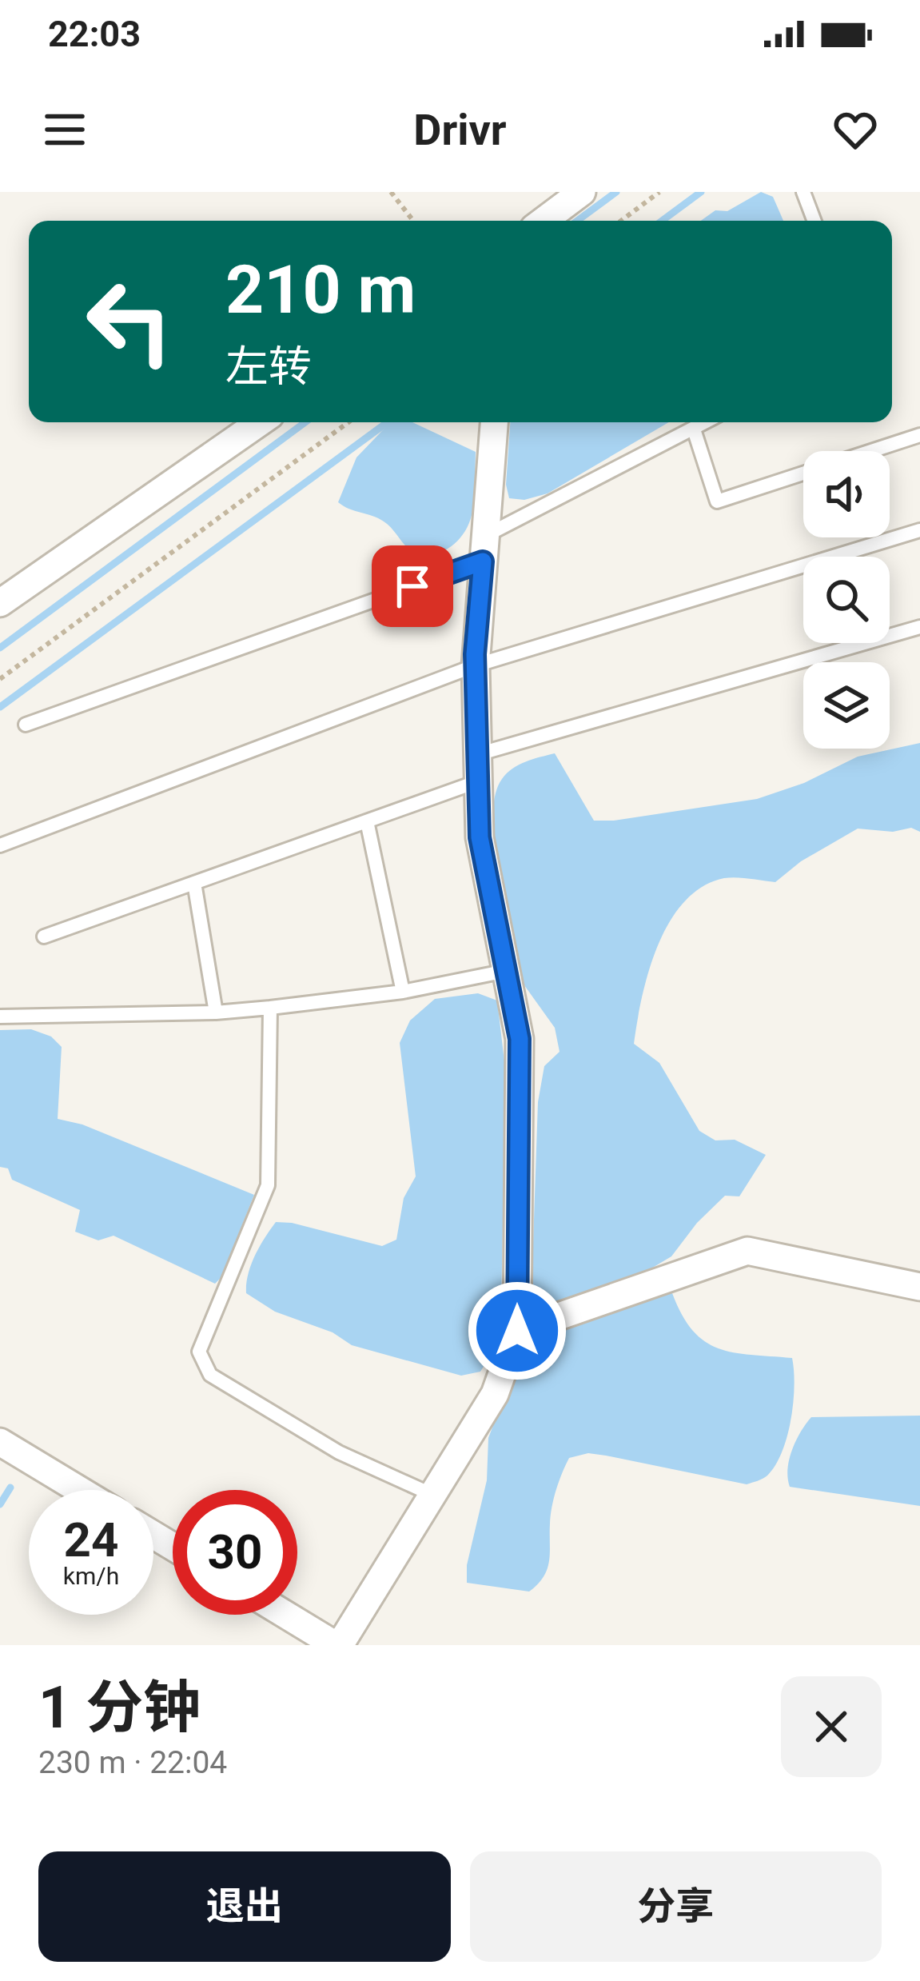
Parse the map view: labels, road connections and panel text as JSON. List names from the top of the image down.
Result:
{
  "page": {
    "status": "22:03",
    "header": "Drivr",
    "turn": ["210 m", "左转"],
    "speed": "24 km/h",
    "limit": "30",
    "heading": ["1 分钟", "230 m · 22:04"],
    "buttons": ["退出", "分享"]
  }
}
